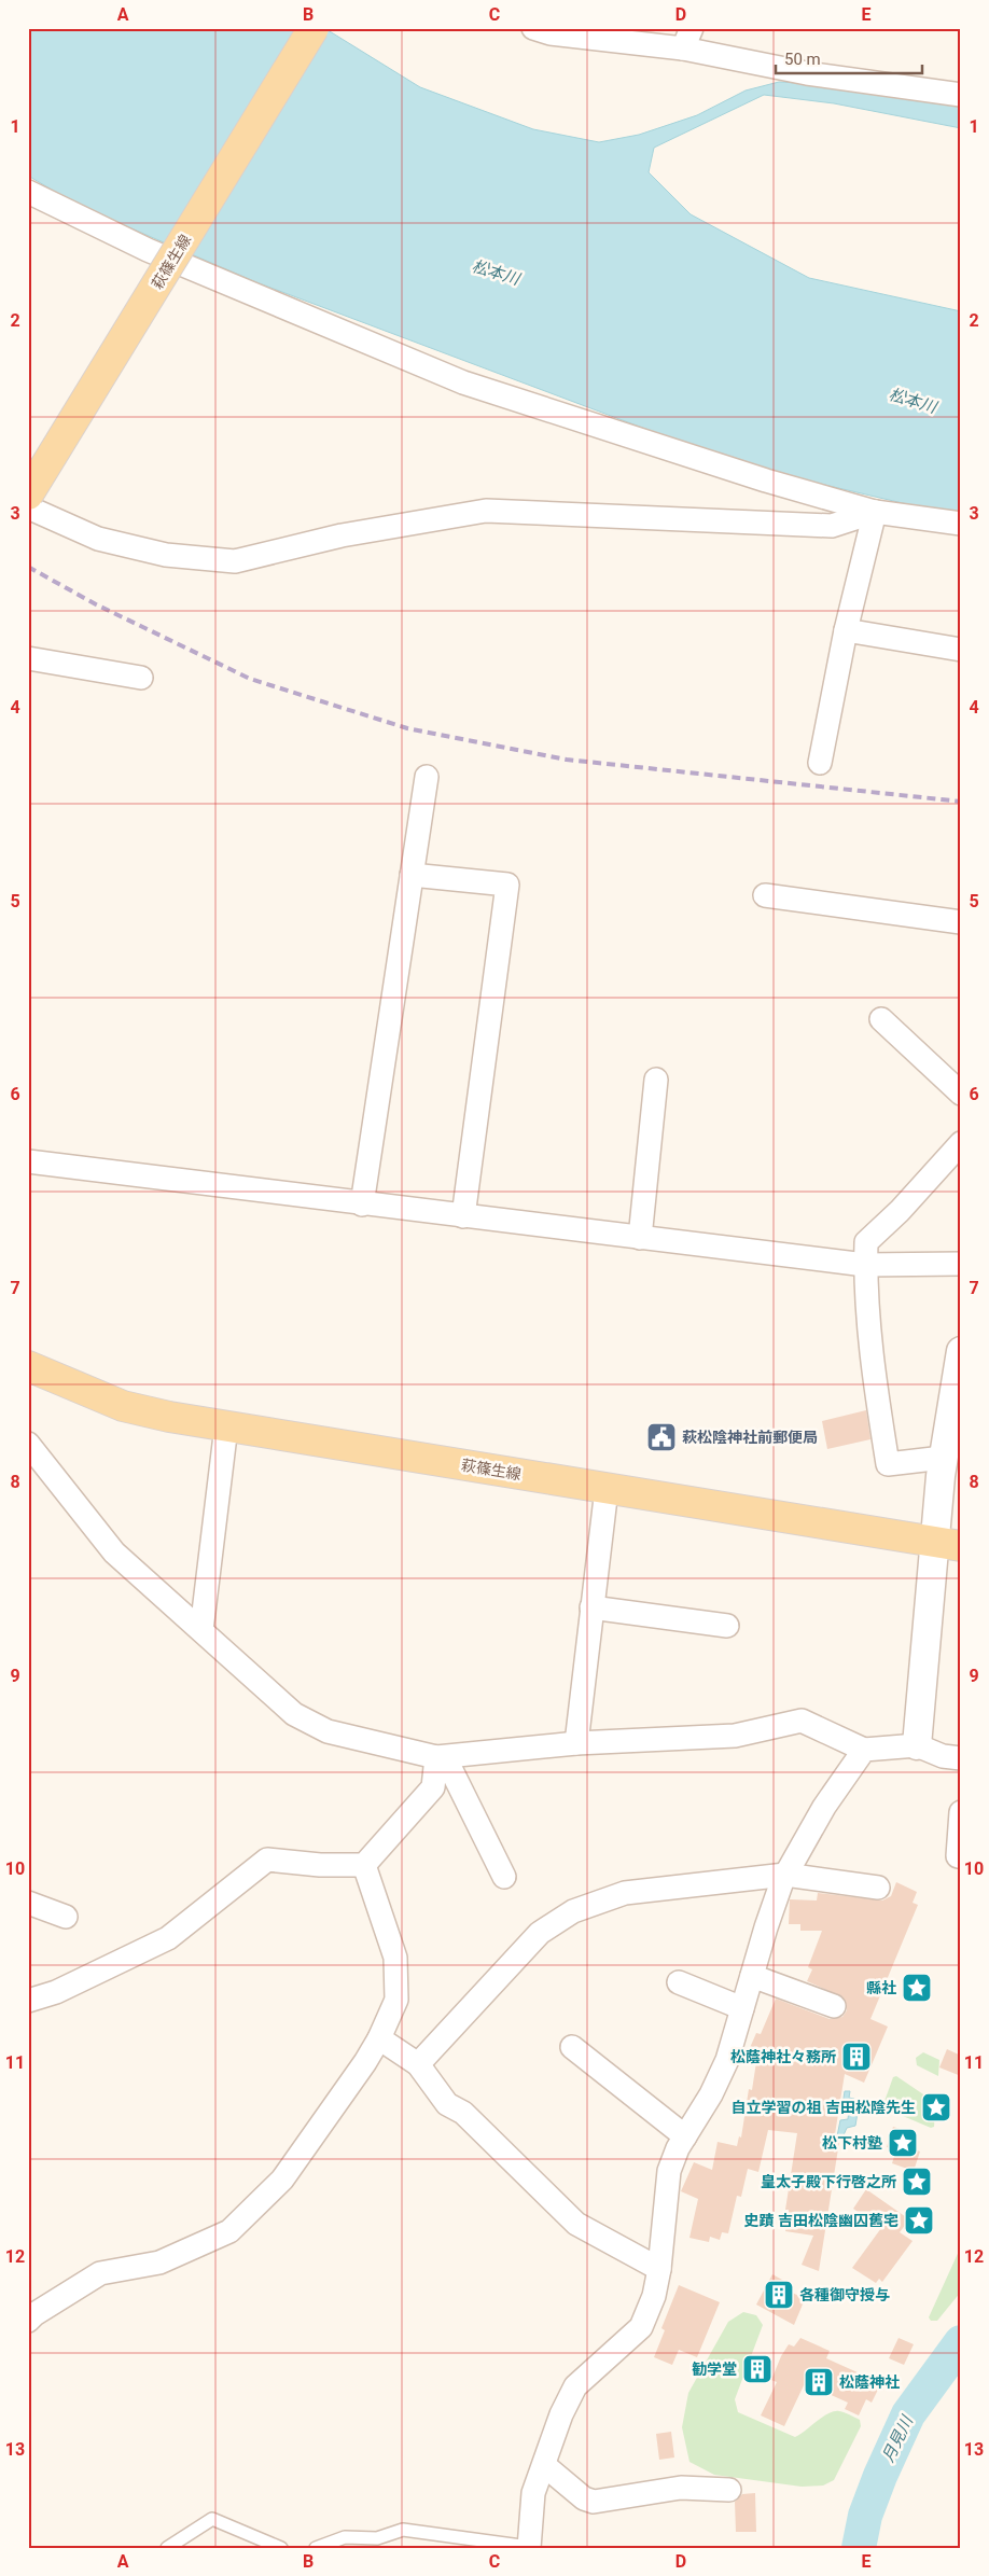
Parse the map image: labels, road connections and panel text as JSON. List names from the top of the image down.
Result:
{
  "streets": {
    "main road": ["萩篠生線"]
  },
  "water": ["松本川", "月見川"],
  "places": {
    "public building": ["萩松陰神社前郵便局"],
    "place": [
      "縣社",
      "自立学習の祖 吉田松陰先生",
      "松下村塾",
      "皇太子殿下行啓之所",
      "史蹟 吉田松陰幽囚舊宅"
    ],
    "building": [
      "松蔭神社々務所",
      "各種御守授与",
      "勧学堂",
      "松蔭神社"
    ]
  },
  "scale_bar": "50 m",
  "grid": {
    "columns": [
      "A",
      "B",
      "C",
      "D",
      "E"
    ],
    "rows": [
      "1",
      "2",
      "3",
      "4",
      "5",
      "6",
      "7",
      "8",
      "9",
      "10",
      "11",
      "12",
      "13"
    ]
  }
}
